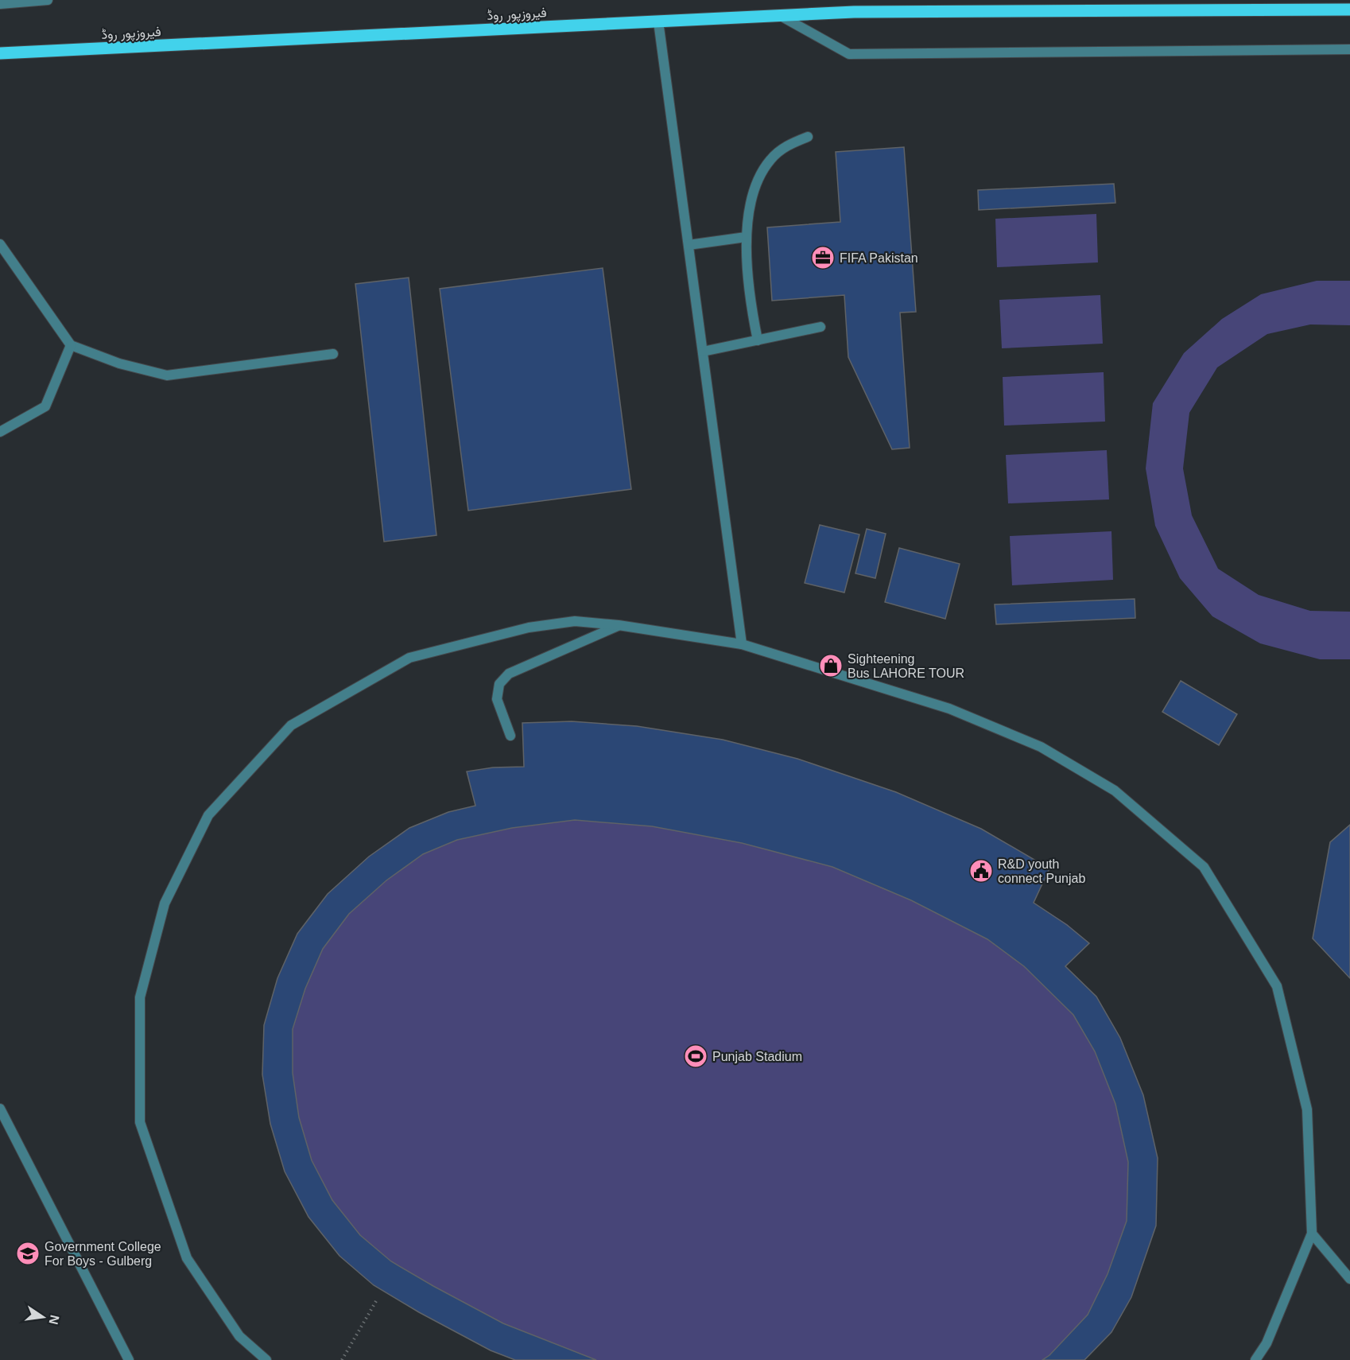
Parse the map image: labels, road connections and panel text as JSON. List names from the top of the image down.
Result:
{
  "streets": {
    "main road": ["فیروزپور روڈ"]
  },
  "places": {
    "office": ["FIFA Pakistan"],
    "shop": ["Sighteening Bus LAHORE TOUR"],
    "public building": ["R&D youth connect Punjab"],
    "sports": ["Punjab Stadium"],
    "school or university": ["Government College For Boys - Gulberg"]
  },
  "north": "right"
}
